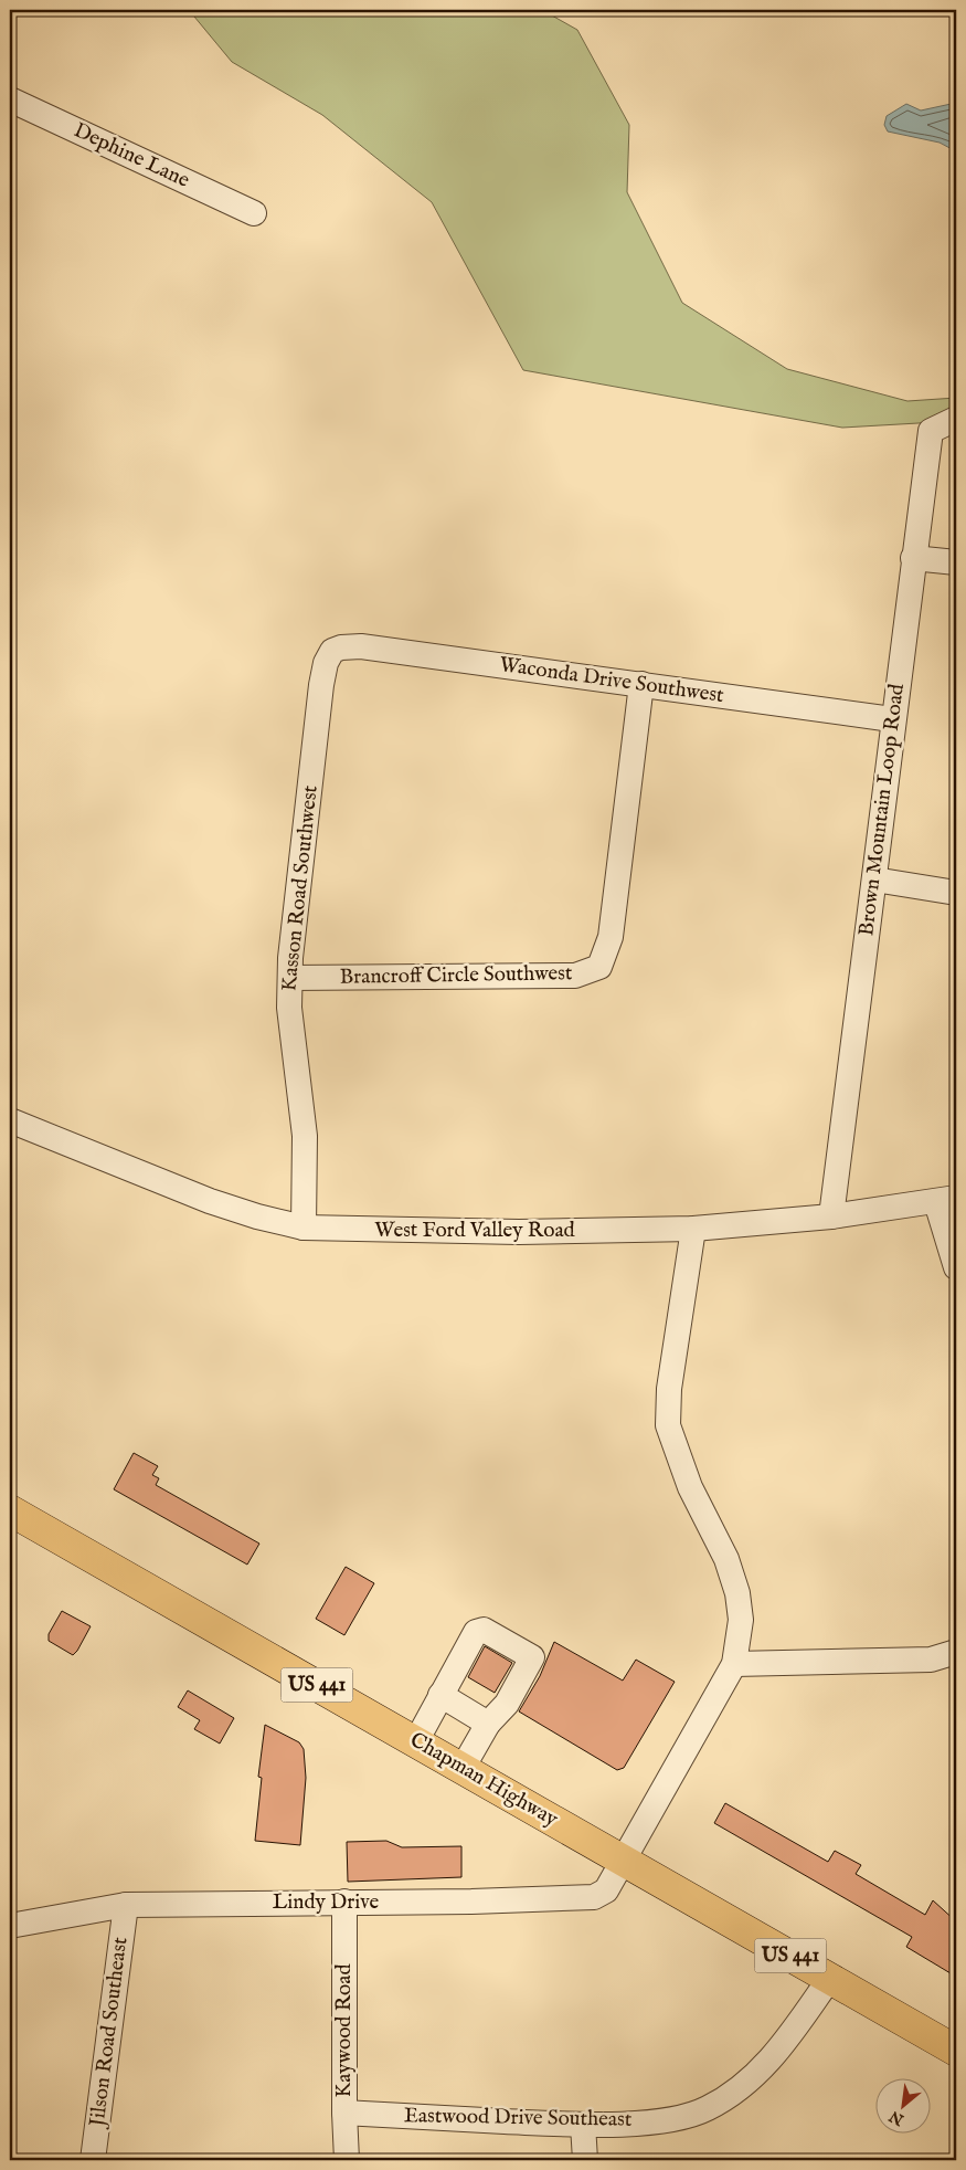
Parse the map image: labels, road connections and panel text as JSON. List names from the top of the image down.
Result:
{
  "streets": {
    "highway": ["US 441", "Chapman Highway"],
    "street": [
      "Dephine Lane",
      "Waconda Drive Southwest",
      "Brown Mountain Loop Road",
      "Kasson Road Southwest",
      "Brancroff Circle Southwest",
      "West Ford Valley Road",
      "Lindy Drive",
      "Kaywood Road",
      "Jilson Road Southeast",
      "Eastwood Drive Southeast"
    ]
  },
  "crossings": [
    ["Waconda Drive Southwest", "Brown Mountain Loop Road"],
    ["Waconda Drive Southwest", "Kasson Road Southwest"],
    ["Waconda Drive Southwest", "Brancroff Circle Southwest"],
    ["Brown Mountain Loop Road", "West Ford Valley Road"],
    ["Kasson Road Southwest", "Brancroff Circle Southwest"],
    ["Kasson Road Southwest", "West Ford Valley Road"],
    ["Chapman Highway", "Lindy Drive"],
    ["Chapman Highway", "Eastwood Drive Southeast"],
    ["Lindy Drive", "Kaywood Road"],
    ["Lindy Drive", "Jilson Road Southeast"],
    ["Kaywood Road", "Eastwood Drive Southeast"]
  ],
  "north": "bottom left"
}
